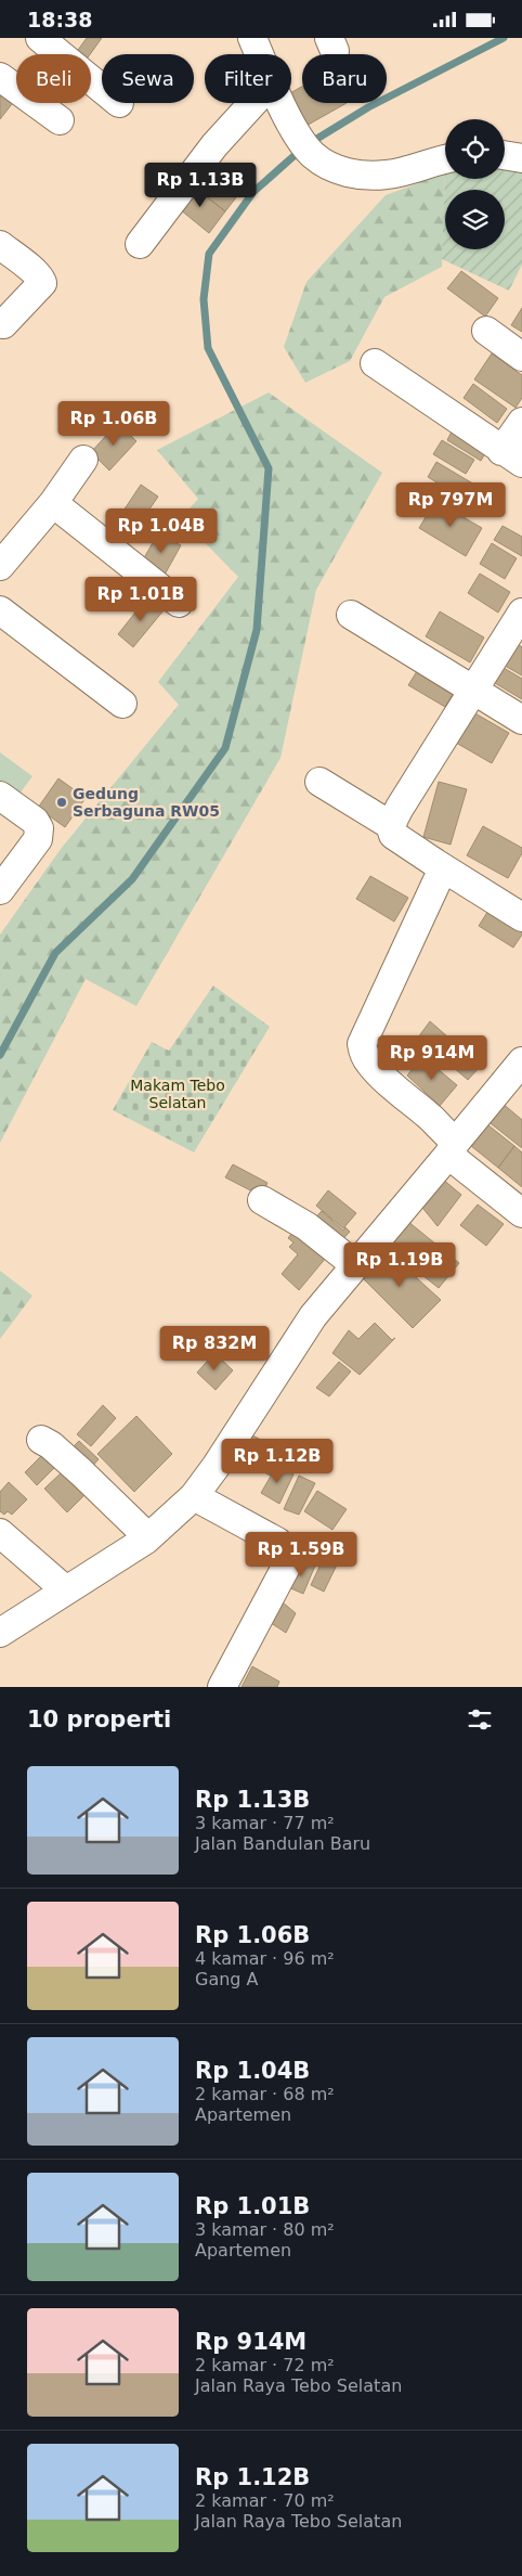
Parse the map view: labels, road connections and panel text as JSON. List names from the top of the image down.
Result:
{
  "parks": ["Makam Tebo Selatan"],
  "places": ["Gedung Serbaguna RW05"],
  "page": {
    "status": "18:38",
    "chip": [
      "Beli",
      "Sewa",
      "Filter",
      "Baru"
    ],
    "price": [
      "Rp 1.13B",
      "Rp 1.06B",
      "Rp 797M",
      "Rp 1.04B",
      "Rp 1.01B",
      "Rp 914M",
      "Rp 1.19B",
      "Rp 832M",
      "Rp 1.12B",
      "Rp 1.59B"
    ],
    "heading": "10 properti",
    "list": [
      {
        "name": "Rp 1.13B",
        "note": "3 kamar · 77 m² · Jalan Bandulan Baru"
      },
      {
        "name": "Rp 1.06B",
        "note": "4 kamar · 96 m² · Gang A"
      },
      {
        "name": "Rp 1.04B",
        "note": "2 kamar · 68 m² · Apartemen"
      },
      {
        "name": "Rp 1.01B",
        "note": "3 kamar · 80 m² · Apartemen"
      },
      {
        "name": "Rp 914M",
        "note": "2 kamar · 72 m² · Jalan Raya Tebo Selatan"
      },
      {
        "name": "Rp 1.12B",
        "note": "2 kamar · 70 m² · Jalan Raya Tebo Selatan"
      }
    ]
  }
}
